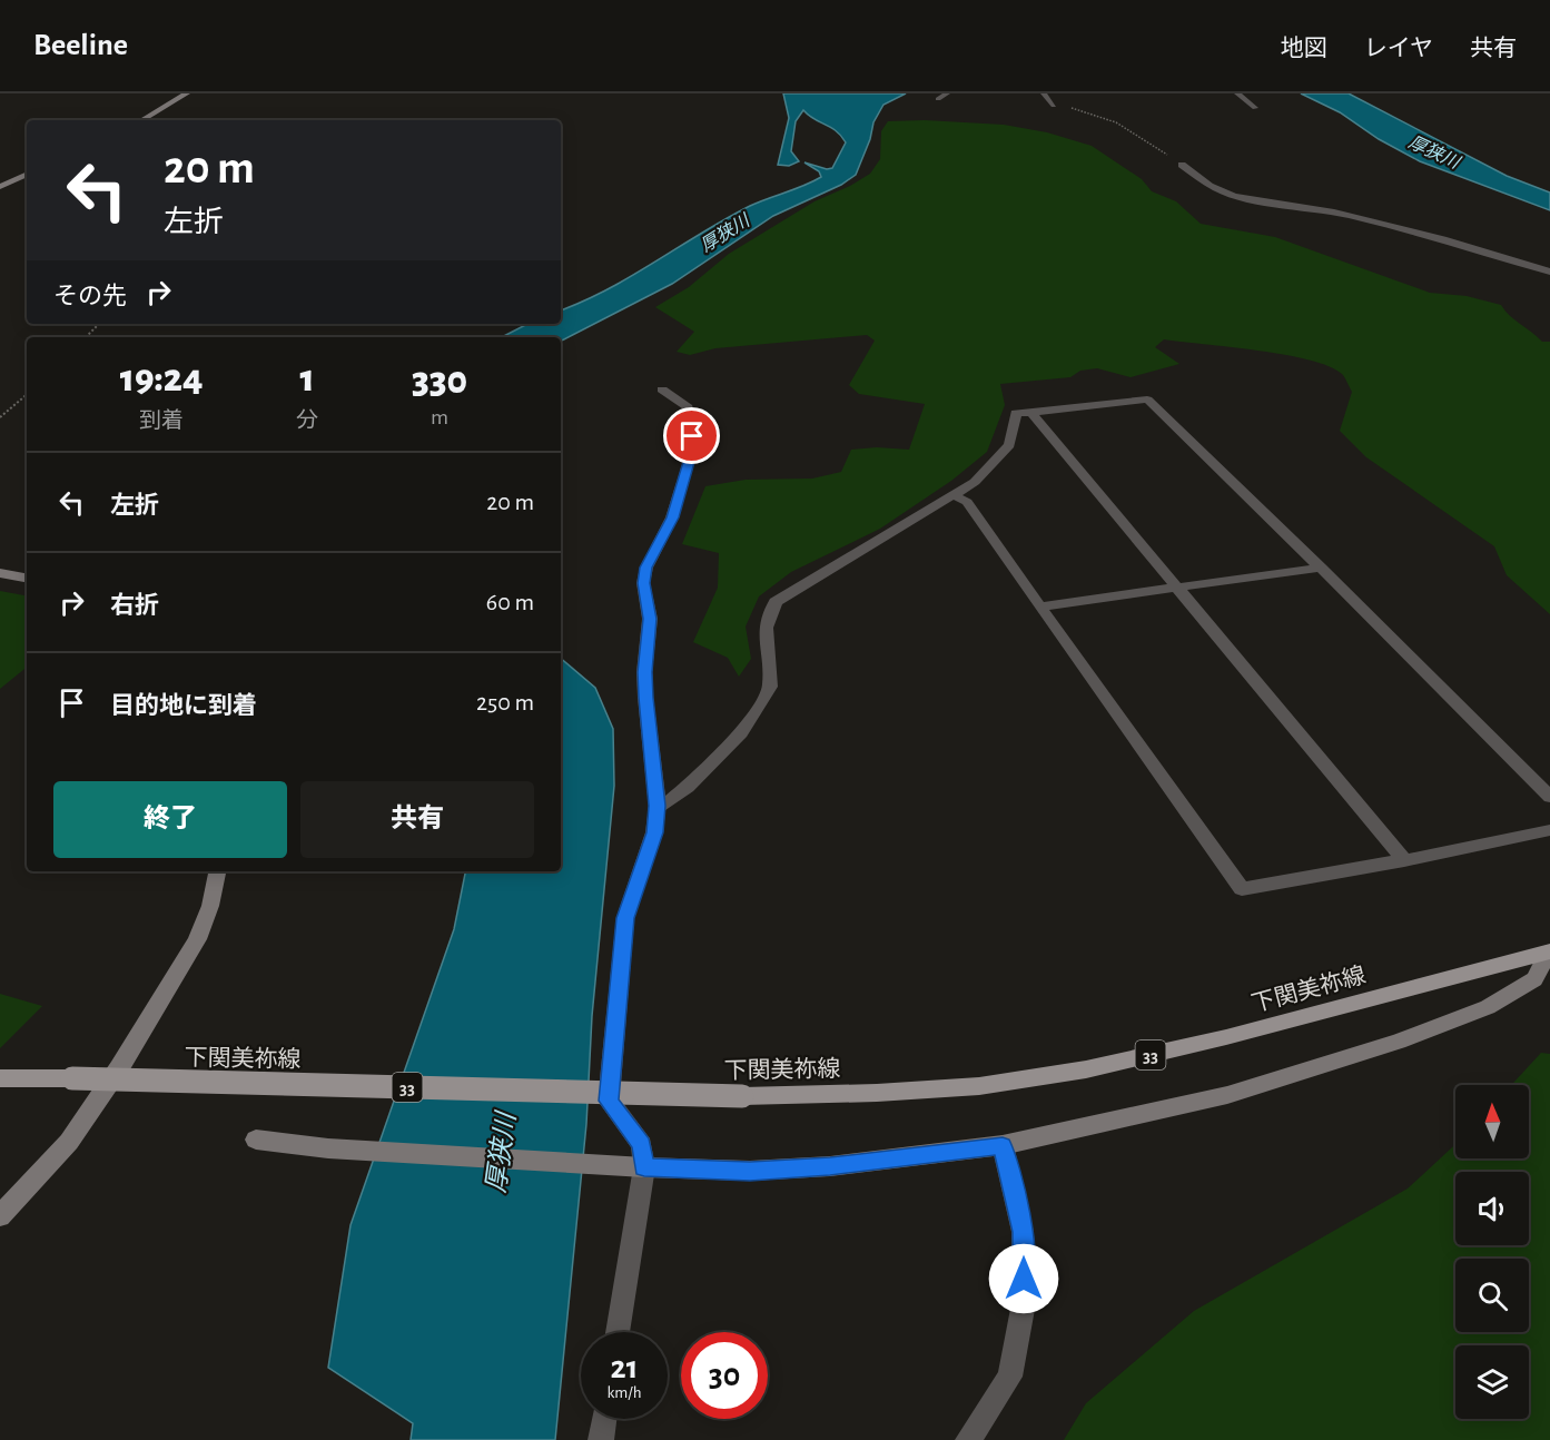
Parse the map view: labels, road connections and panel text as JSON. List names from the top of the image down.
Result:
{
  "streets": {
    "main road": ["下関美祢線", "33"]
  },
  "water": ["厚狭川"],
  "north": "top",
  "page": {
    "header": "Beeline",
    "nav": ["地図", "レイヤ", "共有"],
    "turn": ["20 m", "左折"],
    "then": "その先",
    "eta": [
      "19:24",
      "到着",
      "1",
      "分",
      "330",
      "m"
    ],
    "list": [
      {
        "name": "左折",
        "value": "20 m"
      },
      {
        "name": "右折",
        "value": "60 m"
      },
      {
        "name": "目的地に到着",
        "value": "250 m"
      }
    ],
    "buttons": ["終了", "共有"],
    "speed": "21 km/h",
    "limit": "30"
  }
}
